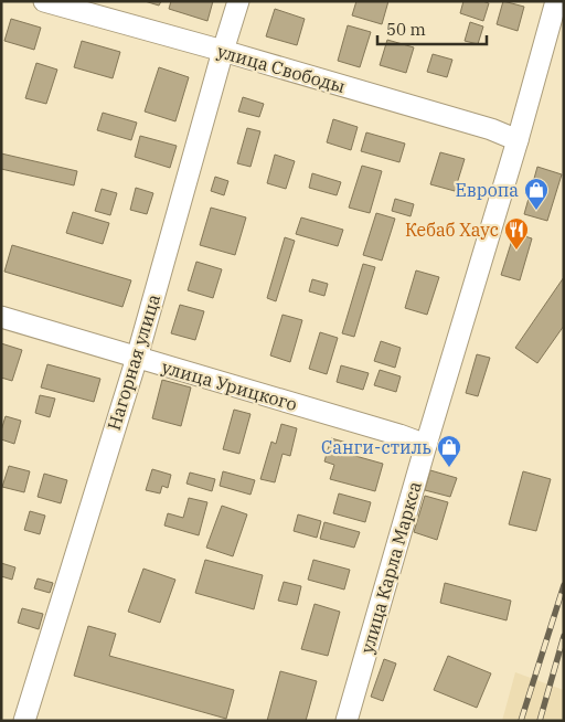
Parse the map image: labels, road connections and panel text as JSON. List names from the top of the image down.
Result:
{
  "streets": {
    "street": [
      "улица Свободы",
      "Нагорная улица",
      "улица Урицкого",
      "улица Карла Маркса"
    ]
  },
  "crossings": [
    ["улица Свободы", "Нагорная улица"],
    ["улица Свободы", "улица Карла Маркса"],
    ["Нагорная улица", "улица Урицкого"],
    ["улица Урицкого", "улица Карла Маркса"]
  ],
  "places": {
    "shop": ["Европа", "Санги-стиль"],
    "restaurant": ["Кебаб Хаус"]
  },
  "scale_bar": "50 m"
}
